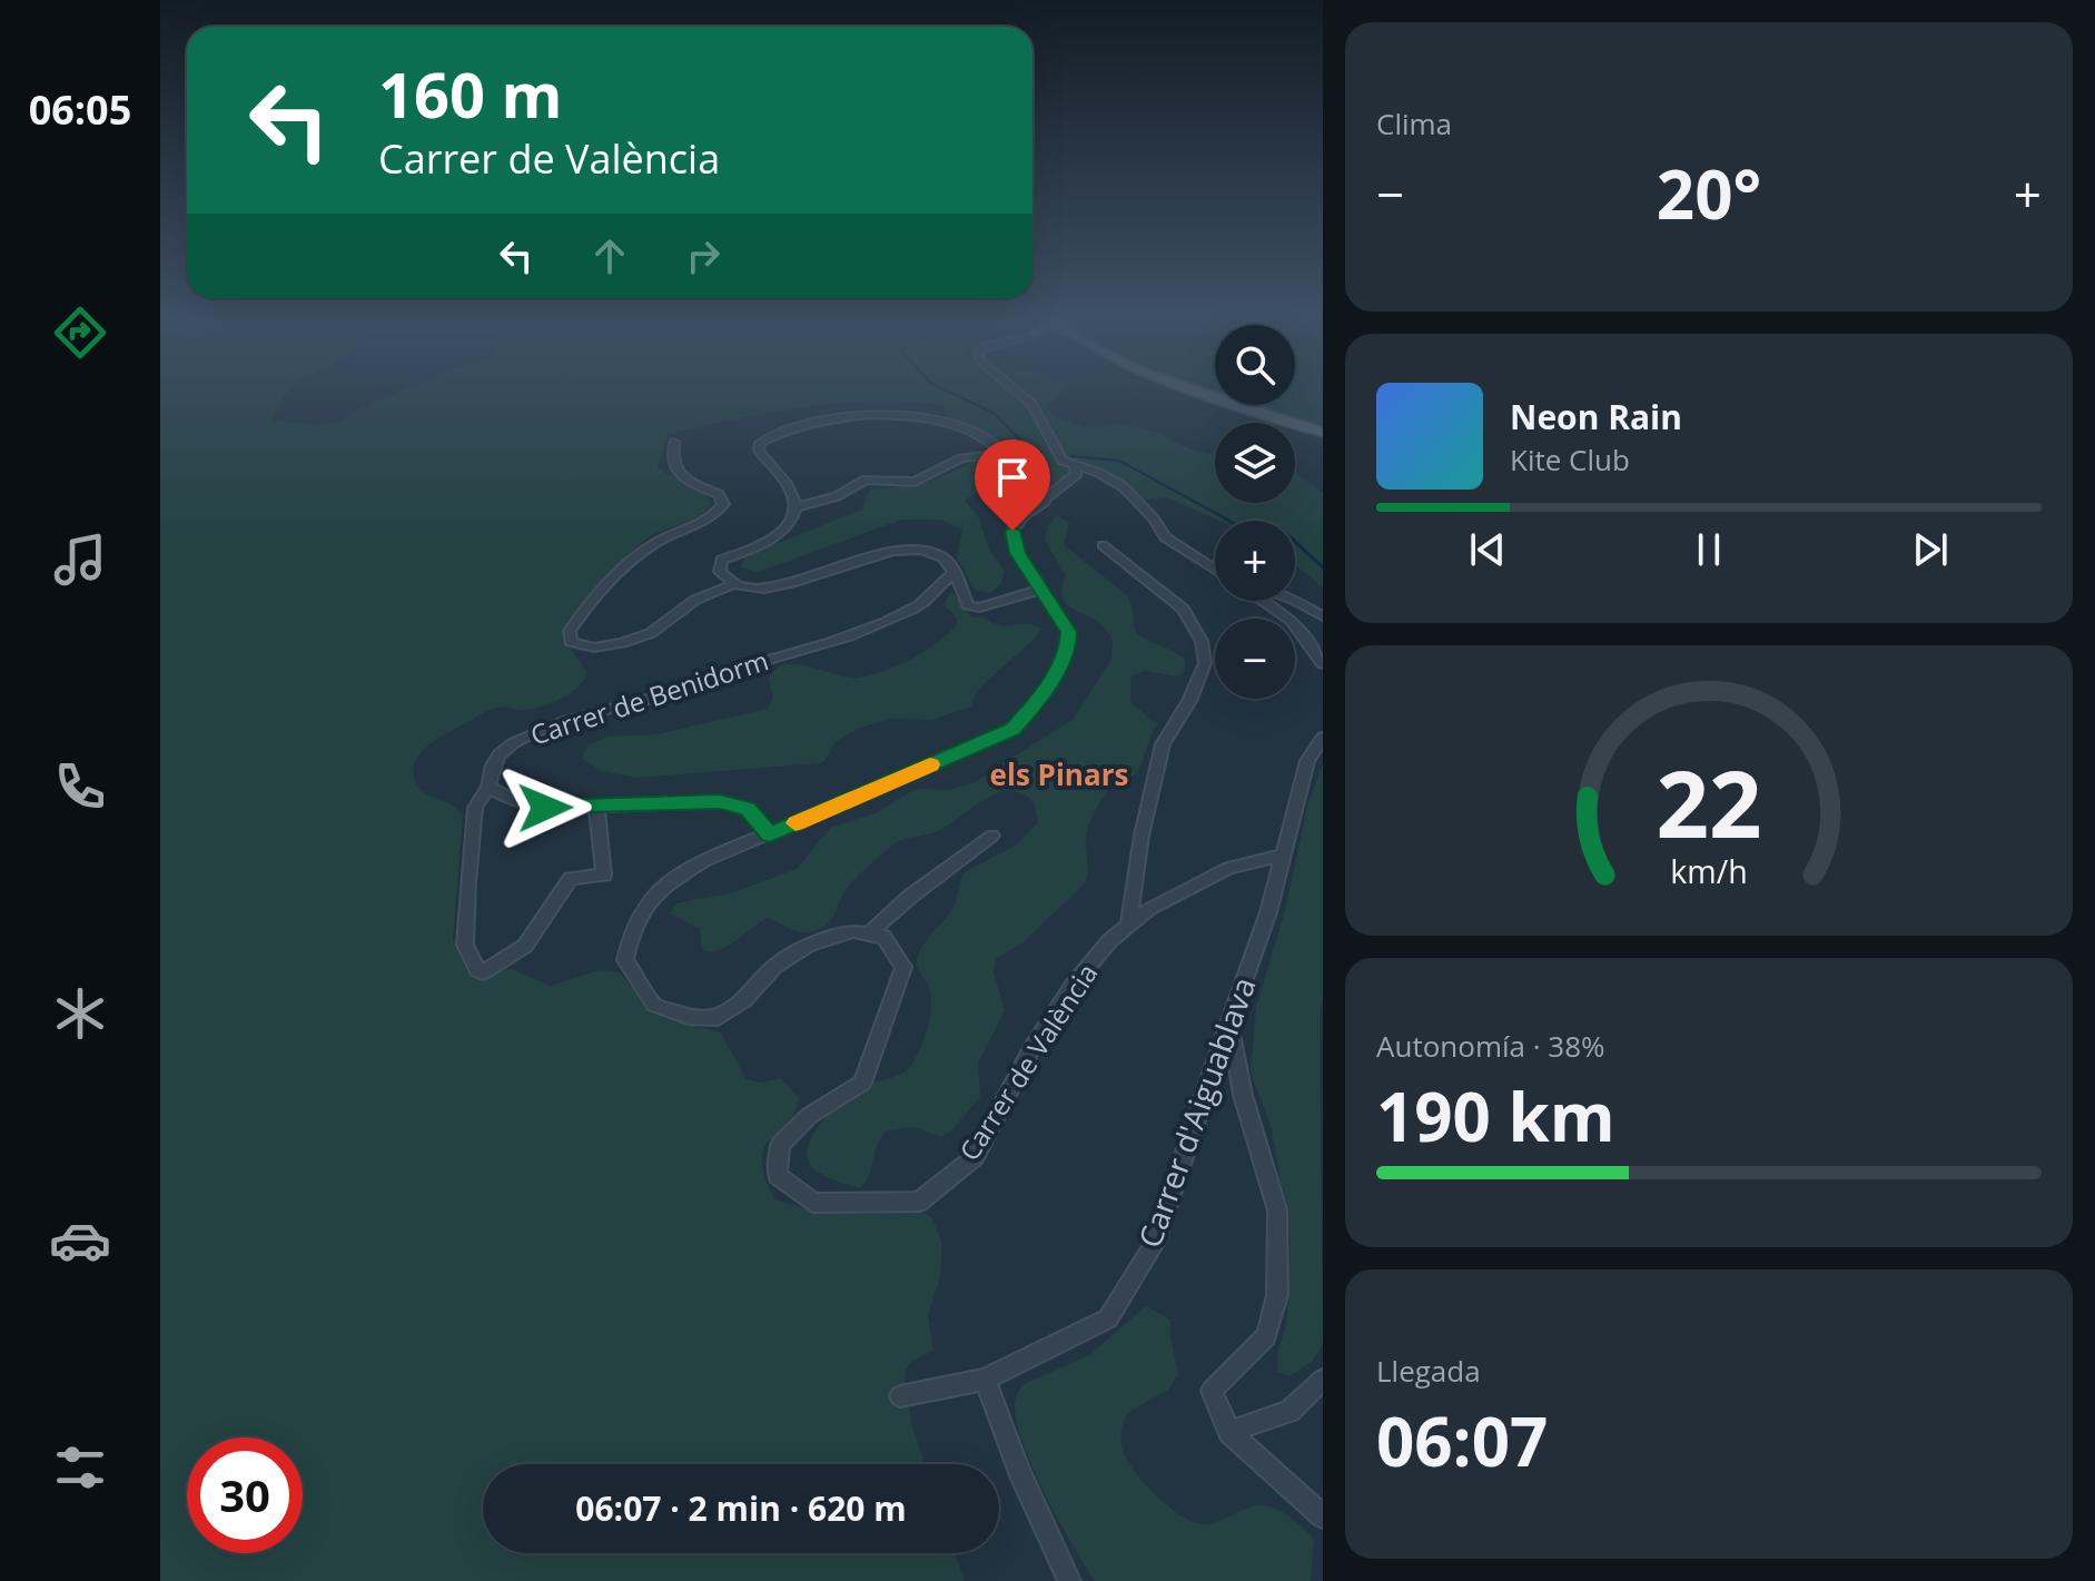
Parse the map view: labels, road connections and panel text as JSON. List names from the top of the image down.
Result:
{
  "streets": {
    "street": ["Carrer de Benidorm", "Carrer de València", "Carrer d'Aiguablava"]
  },
  "crossings": [
    ["Carrer de València", "Carrer d'Aiguablava"]
  ],
  "districts": ["els Pinars"],
  "page": {
    "tabs": "06:05",
    "tile": [
      "Clima",
      ["Autonomía · 38%", "190 km"],
      ["Llegada", "06:07"]
    ],
    "turn": ["160 m", "Carrer de València"],
    "heat": ["−", "20°", "+"],
    "map_buttons": ["+", "−"],
    "song": ["Neon Rain", "Kite Club"],
    "limit": "30",
    "trip": "06:07 · 2 min · 620 m",
    "gauge": ["22", "km/h"]
  }
}
